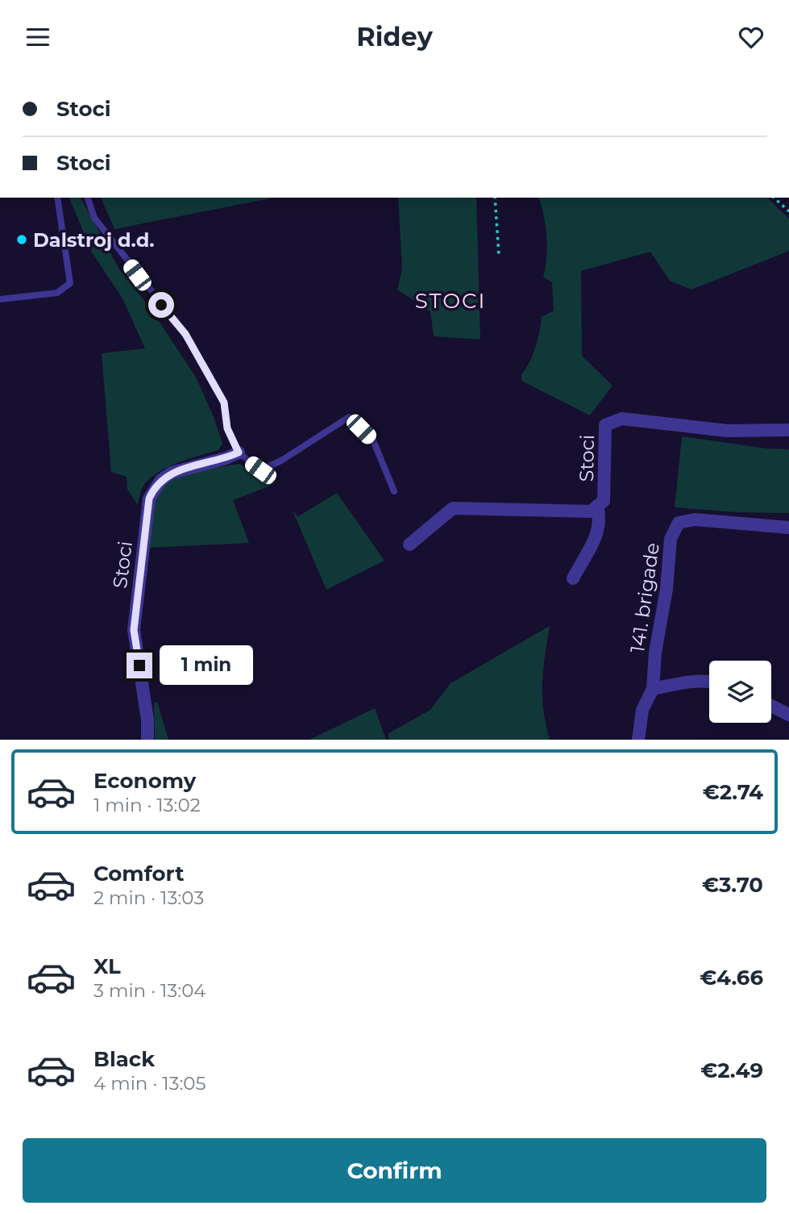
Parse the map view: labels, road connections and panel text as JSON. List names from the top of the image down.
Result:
{
  "streets": {
    "street": ["Stoci", "141. brigade"]
  },
  "districts": ["STOCI"],
  "places": ["Dalstroj d.d."],
  "page": {
    "header": "Ridey",
    "banner": ["Stoci", "Stoci"],
    "bubble": "1 min",
    "list": [
      {
        "name": "Economy",
        "note": "1 min · 13:02",
        "value": "€2.74"
      },
      {
        "name": "Comfort",
        "note": "2 min · 13:03",
        "value": "€3.70"
      },
      {
        "name": "XL",
        "note": "3 min · 13:04",
        "value": "€4.66"
      },
      {
        "name": "Black",
        "note": "4 min · 13:05",
        "value": "€2.49"
      }
    ],
    "buttons": "Confirm"
  }
}
